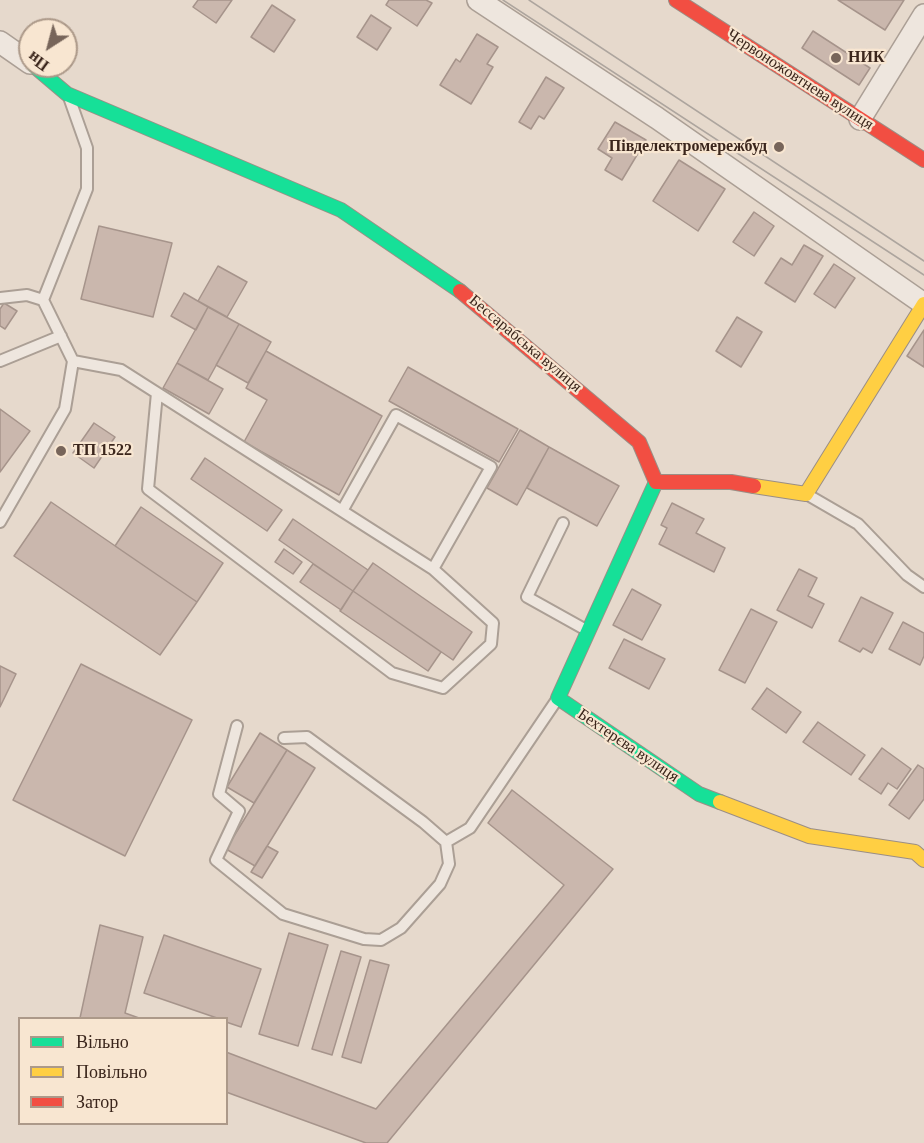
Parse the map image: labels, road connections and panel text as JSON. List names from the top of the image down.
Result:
{
  "streets": {
    "street": ["Червоножовтнева вулиця", "Бессарабська вулиця", "Бехтерєва вулиця"]
  },
  "places": ["НИК", "Півделектромережбуд", "ТП 1522"],
  "legend": ["Вільно", "Повільно", "Затор"],
  "north": "bottom left"
}
